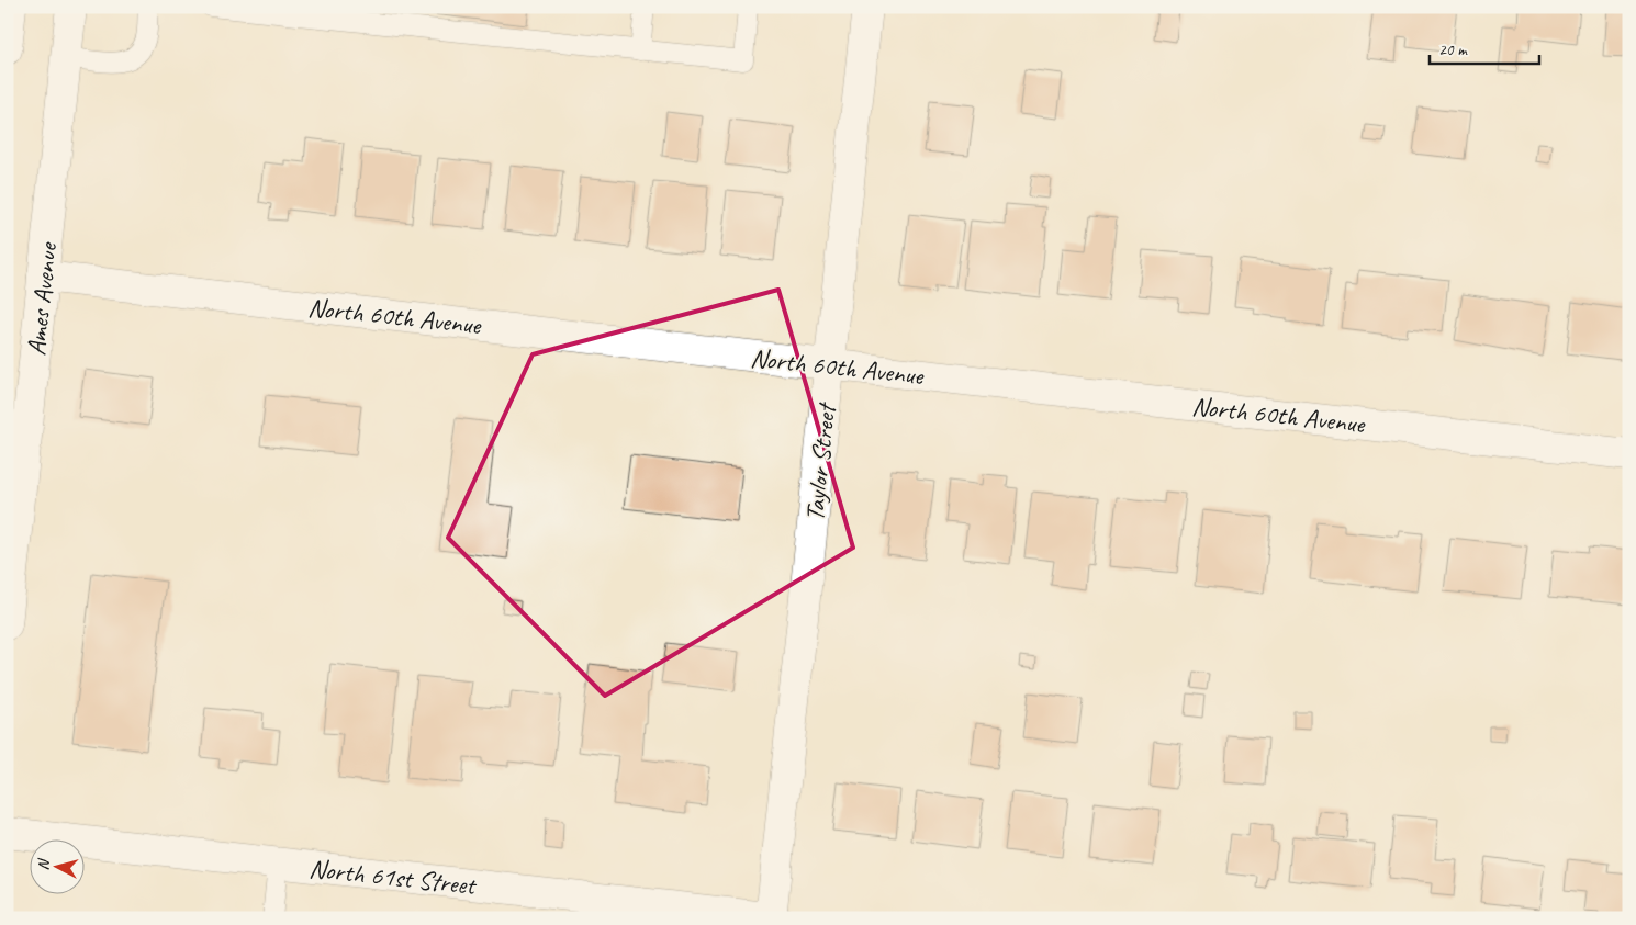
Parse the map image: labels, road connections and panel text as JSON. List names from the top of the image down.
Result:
{
  "streets": {
    "street": [
      "Ames Avenue",
      "North 60th Avenue",
      "Taylor Street",
      "North 61st Street"
    ]
  },
  "crossings": [
    ["Ames Avenue", "North 60th Avenue"],
    ["North 60th Avenue", "Taylor Street"],
    ["Taylor Street", "North 61st Street"]
  ],
  "scale_bar": "20 m",
  "north": "left"
}
